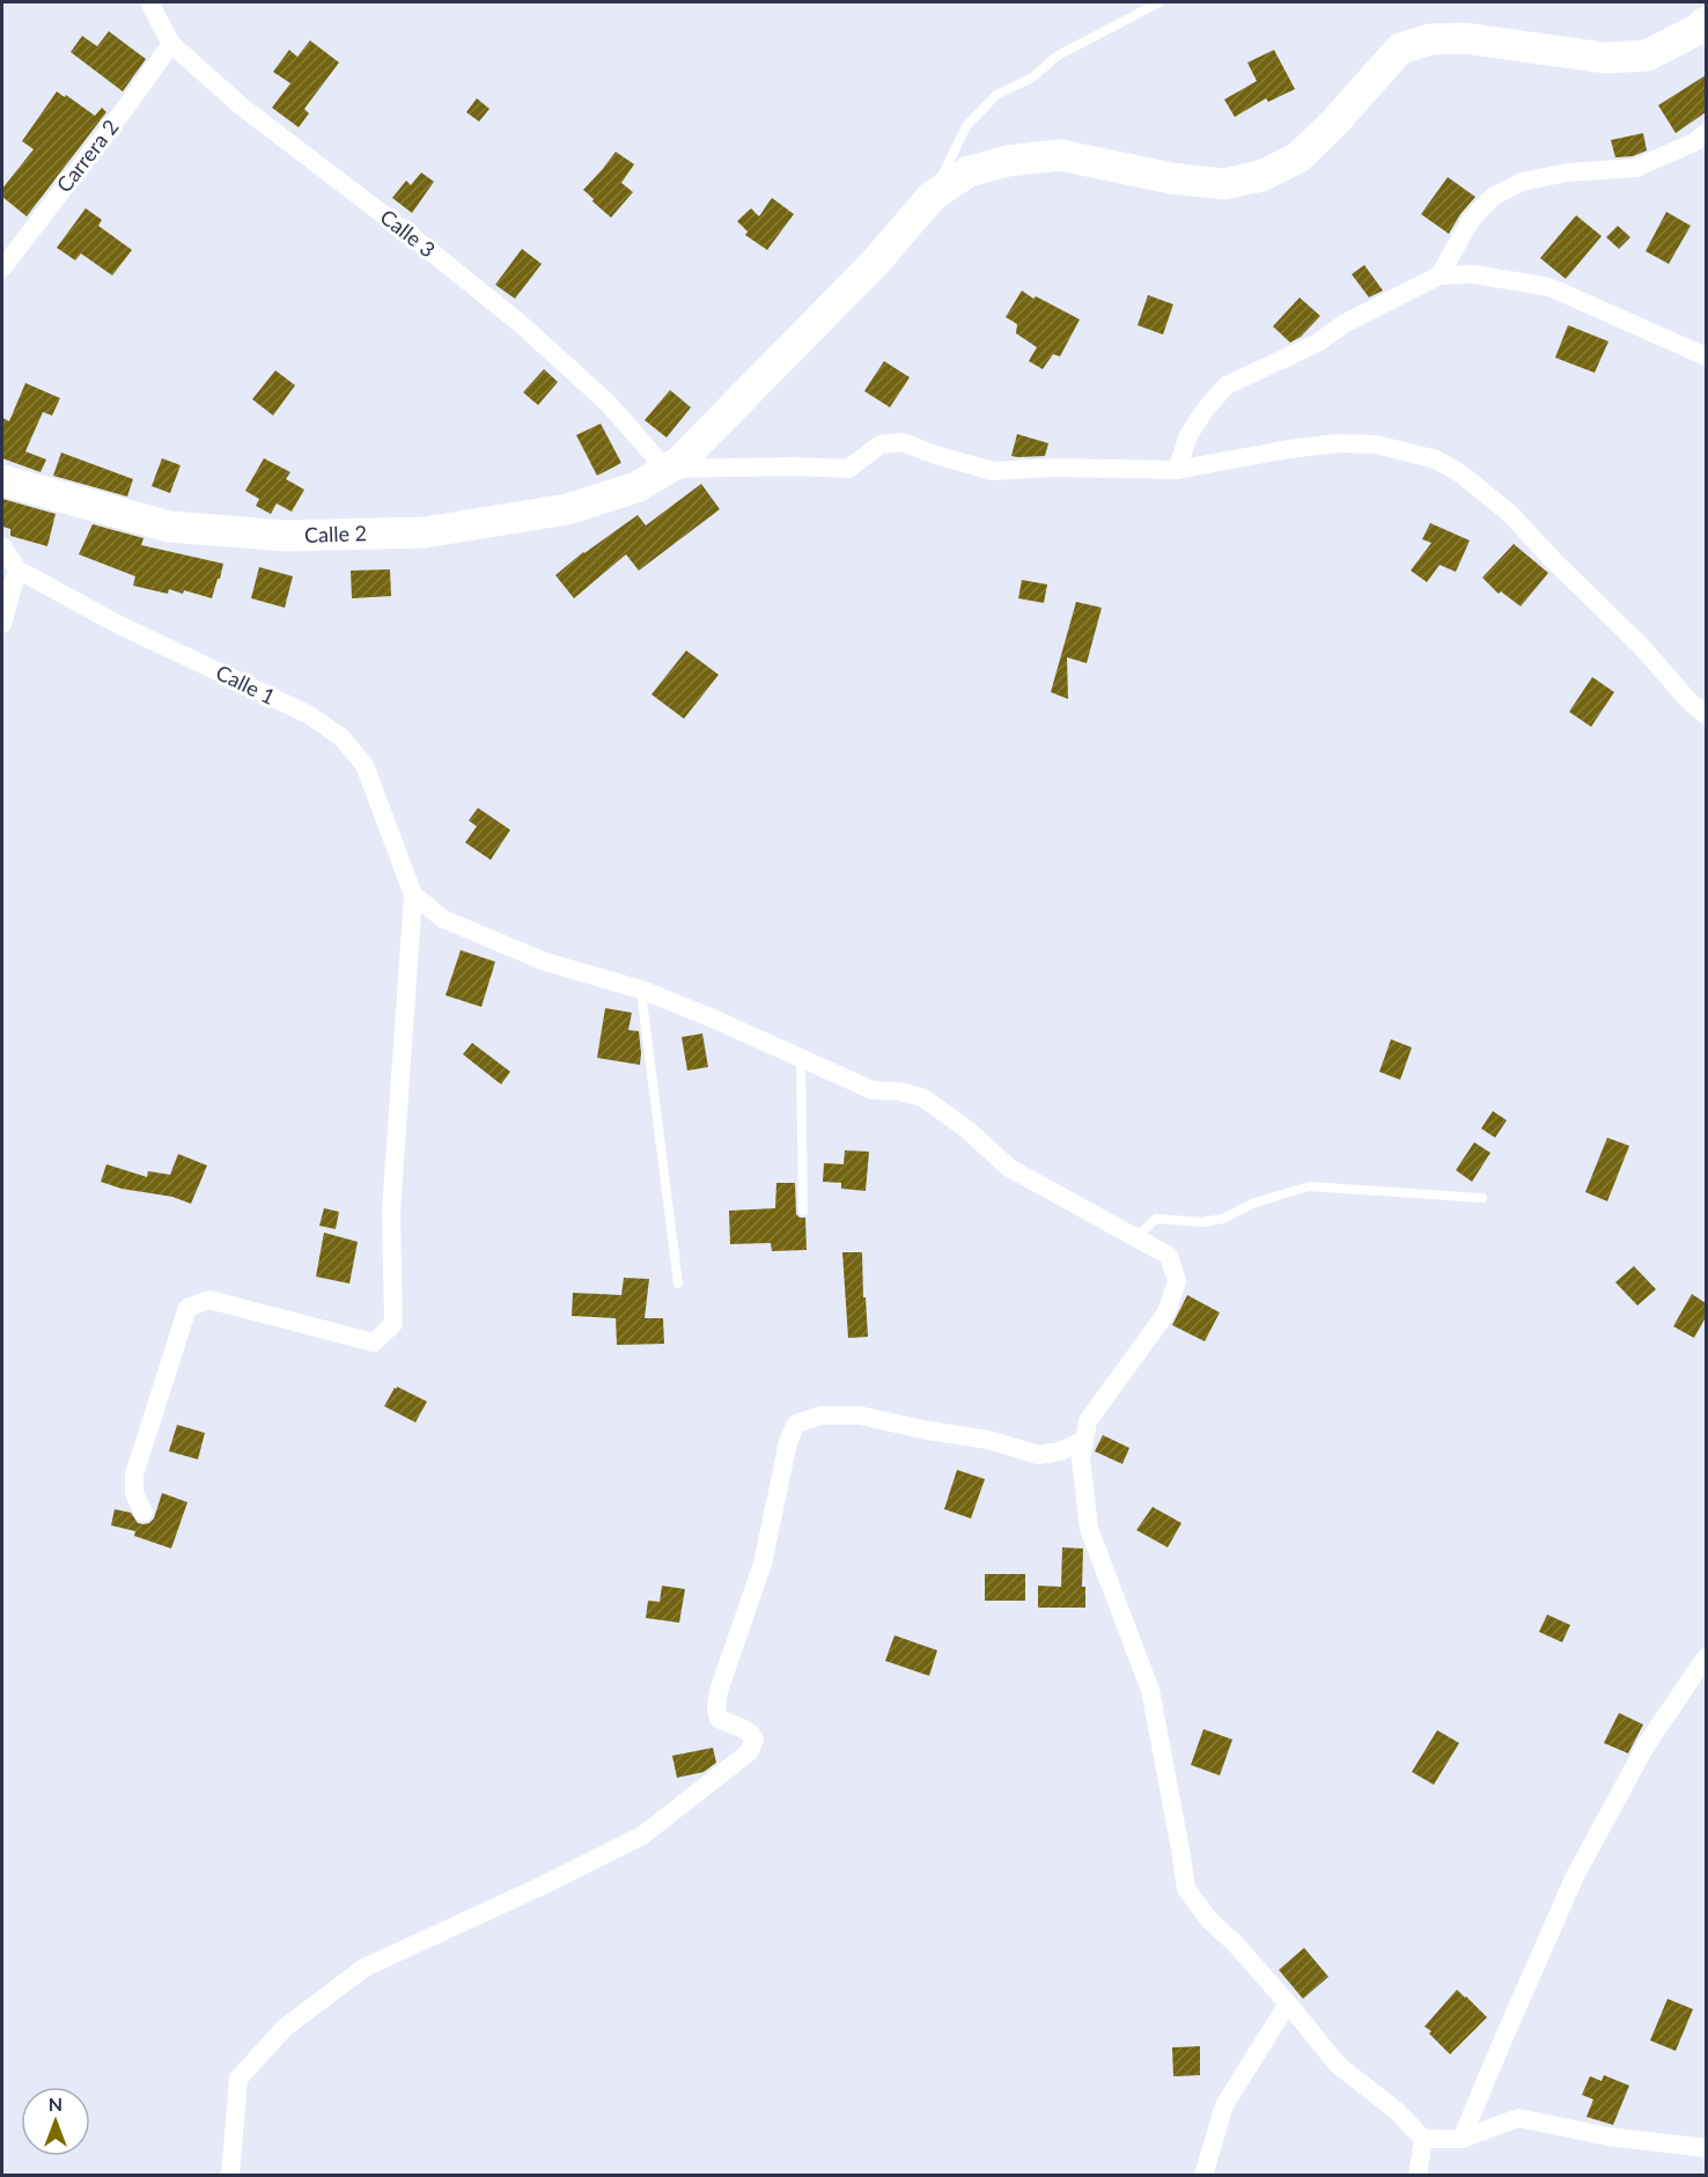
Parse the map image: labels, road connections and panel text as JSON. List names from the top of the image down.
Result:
{
  "streets": {
    "main road": ["Calle 2"],
    "street": ["Carrera 2", "Calle 3", "Calle 1"]
  },
  "crossings": [
    ["Carrera 2", "Calle 3"],
    ["Calle 3", "Calle 2"]
  ],
  "north": "top"
}
